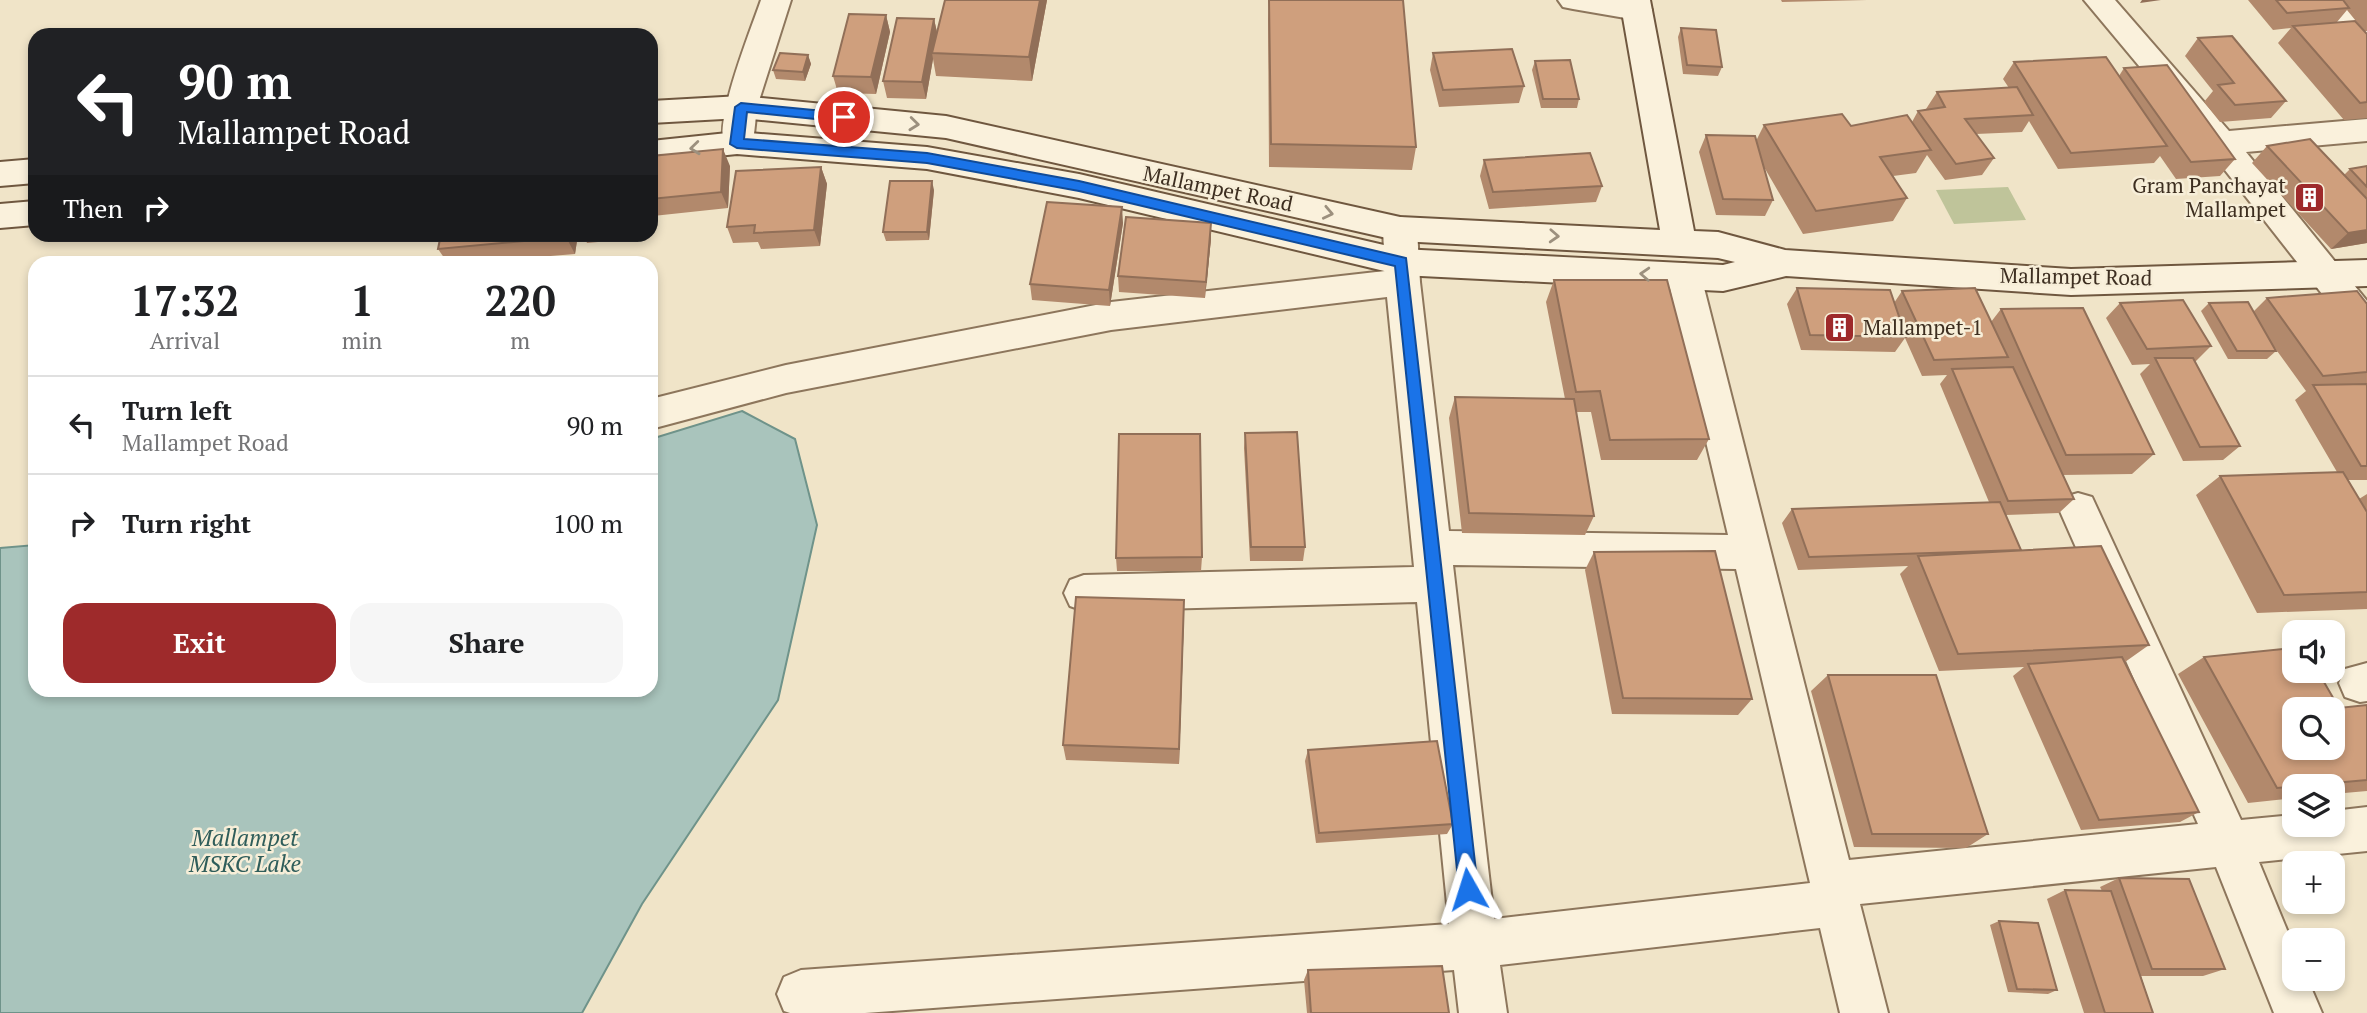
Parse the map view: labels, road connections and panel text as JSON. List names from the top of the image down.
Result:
{
  "streets": {
    "street": ["Mallampet Road"]
  },
  "water": ["Mallampet MSKC Lake"],
  "places": {
    "building": ["Gram Panchayat Mallampet", "Mallampet-1"]
  },
  "page": {
    "turn": ["90 m", "Mallampet Road"],
    "then": "Then",
    "eta": [
      "17:32",
      "Arrival",
      "1",
      "min",
      "220",
      "m"
    ],
    "list": [
      {
        "name": "Turn left",
        "note": "Mallampet Road",
        "value": "90 m"
      },
      {
        "name": "Turn right",
        "value": "100 m"
      }
    ],
    "buttons": ["Exit", "Share"],
    "map_buttons": ["+", "−"]
  }
}
